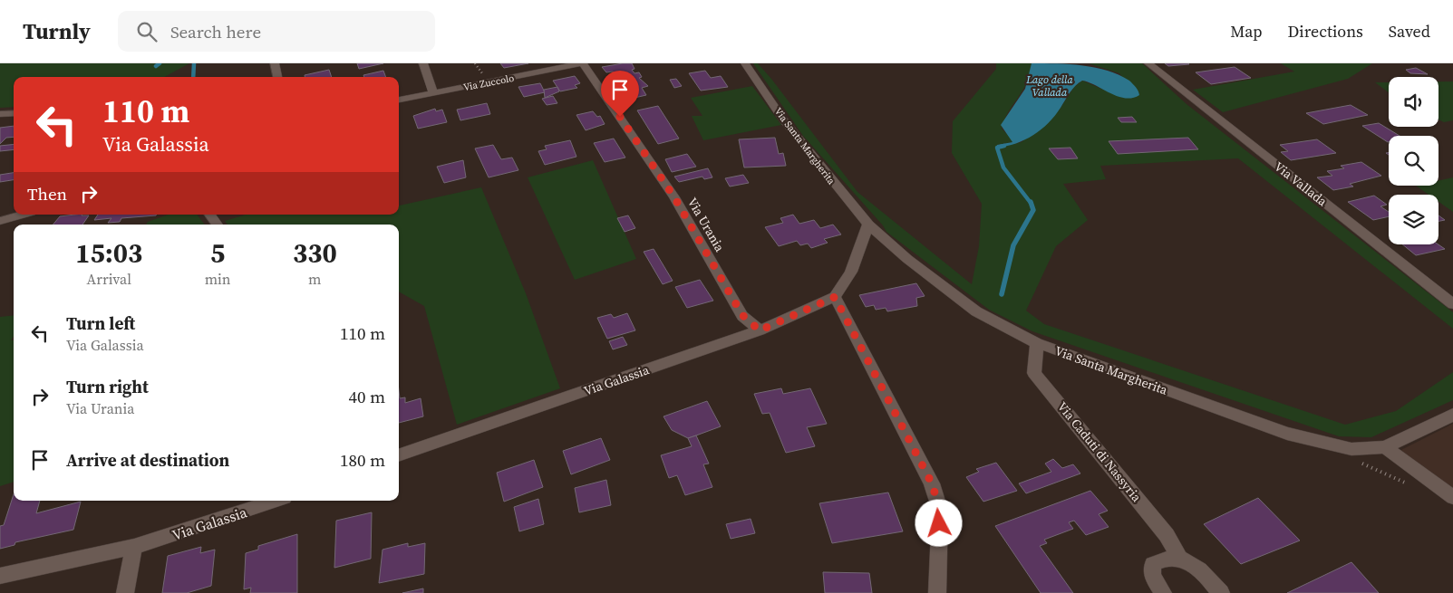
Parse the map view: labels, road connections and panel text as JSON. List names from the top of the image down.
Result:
{
  "streets": {
    "street": [
      "Via Zuccolo",
      "Via Santa Margherita",
      "Via Vallada",
      "Via Urania",
      "Via Galassia",
      "Via Caduti di Nassyria"
    ]
  },
  "crossings": [
    ["Via Zuccolo", "Via Urania"],
    ["Via Santa Margherita", "Via Caduti di Nassyria"],
    ["Via Urania", "Via Galassia"]
  ],
  "water": ["Lago della Vallada"],
  "page": {
    "header": "Turnly",
    "search": "Search here",
    "nav": ["Map", "Directions", "Saved"],
    "turn": ["110 m", "Via Galassia"],
    "then": "Then",
    "eta": [
      "15:03",
      "Arrival",
      "5",
      "min",
      "330",
      "m"
    ],
    "list": [
      {
        "name": "Turn left",
        "note": "Via Galassia",
        "value": "110 m"
      },
      {
        "name": "Turn right",
        "note": "Via Urania",
        "value": "40 m"
      },
      {
        "name": "Arrive at destination",
        "value": "180 m"
      }
    ]
  }
}
